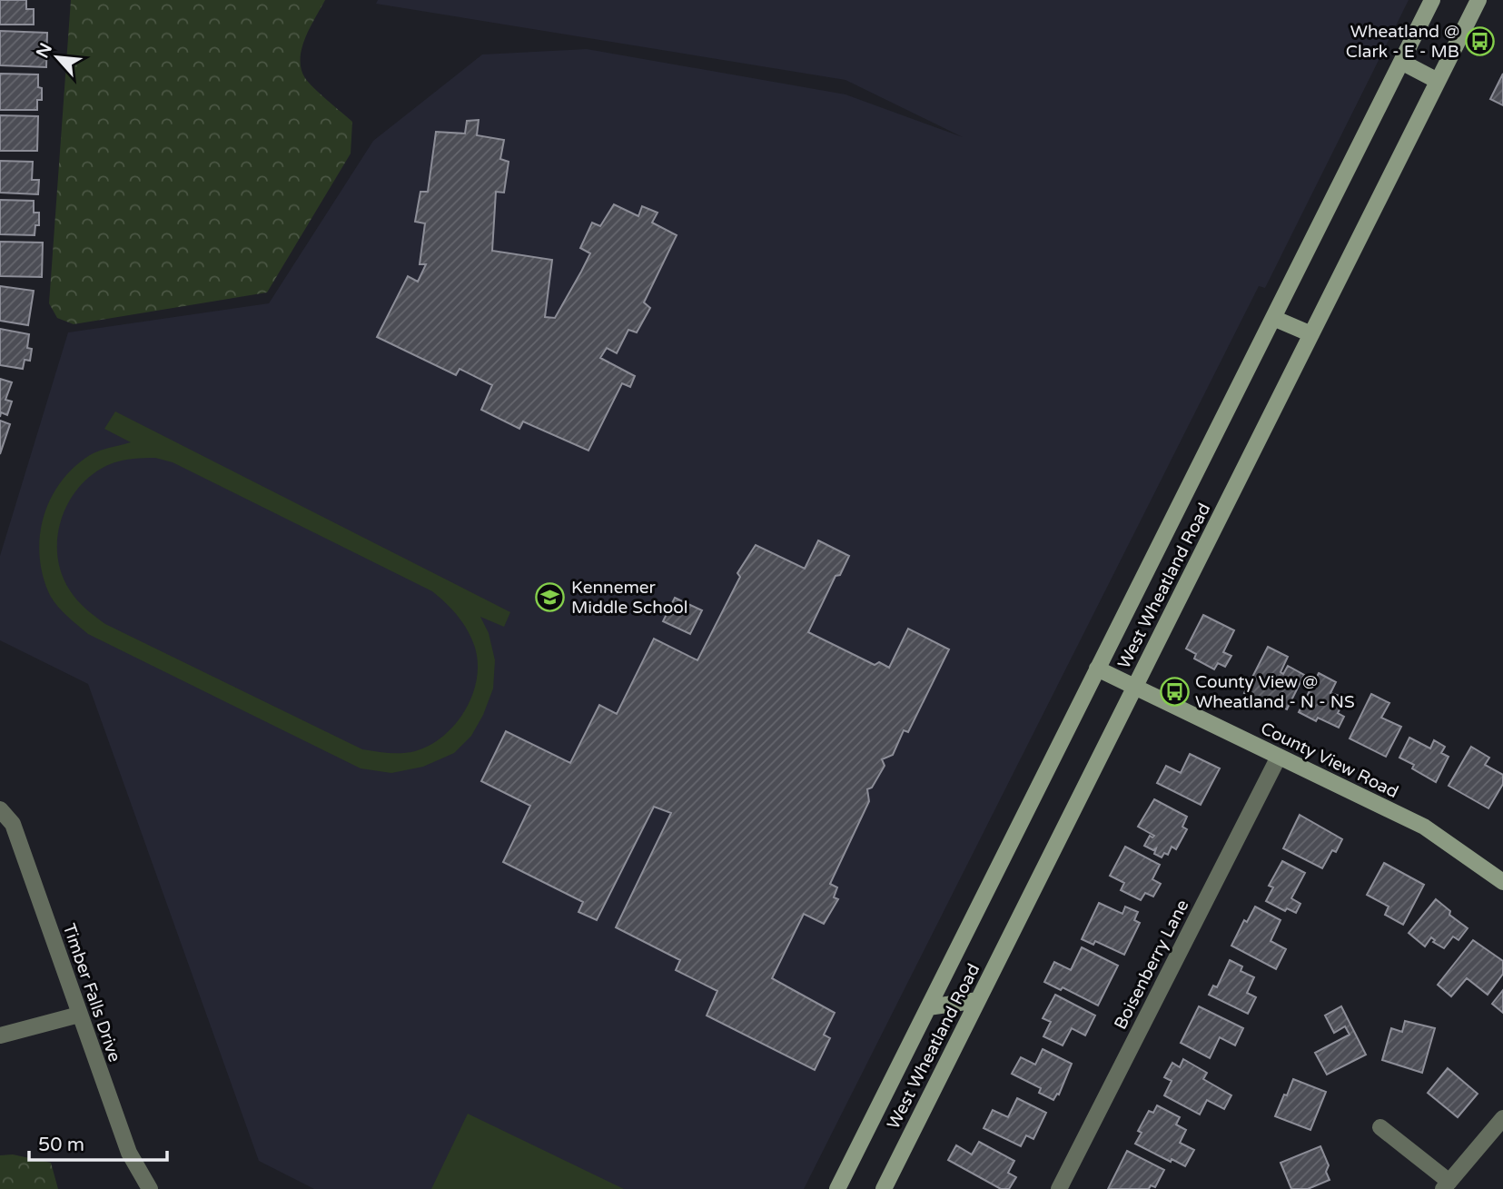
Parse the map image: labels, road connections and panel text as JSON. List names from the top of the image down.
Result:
{
  "streets": {
    "main road": ["West Wheatland Road", "County View Road"],
    "street": ["Boisenberry Lane", "Timber Falls Drive"]
  },
  "crossings": [
    ["West Wheatland Road", "County View Road"],
    ["County View Road", "Boisenberry Lane"]
  ],
  "places": {
    "bus stop": ["Wheatland @ Clark - E - MB", "County View @ Wheatland - N - NS"],
    "school or university": ["Kennemer Middle School"]
  },
  "scale_bar": "50 m",
  "north": "top left"
}
